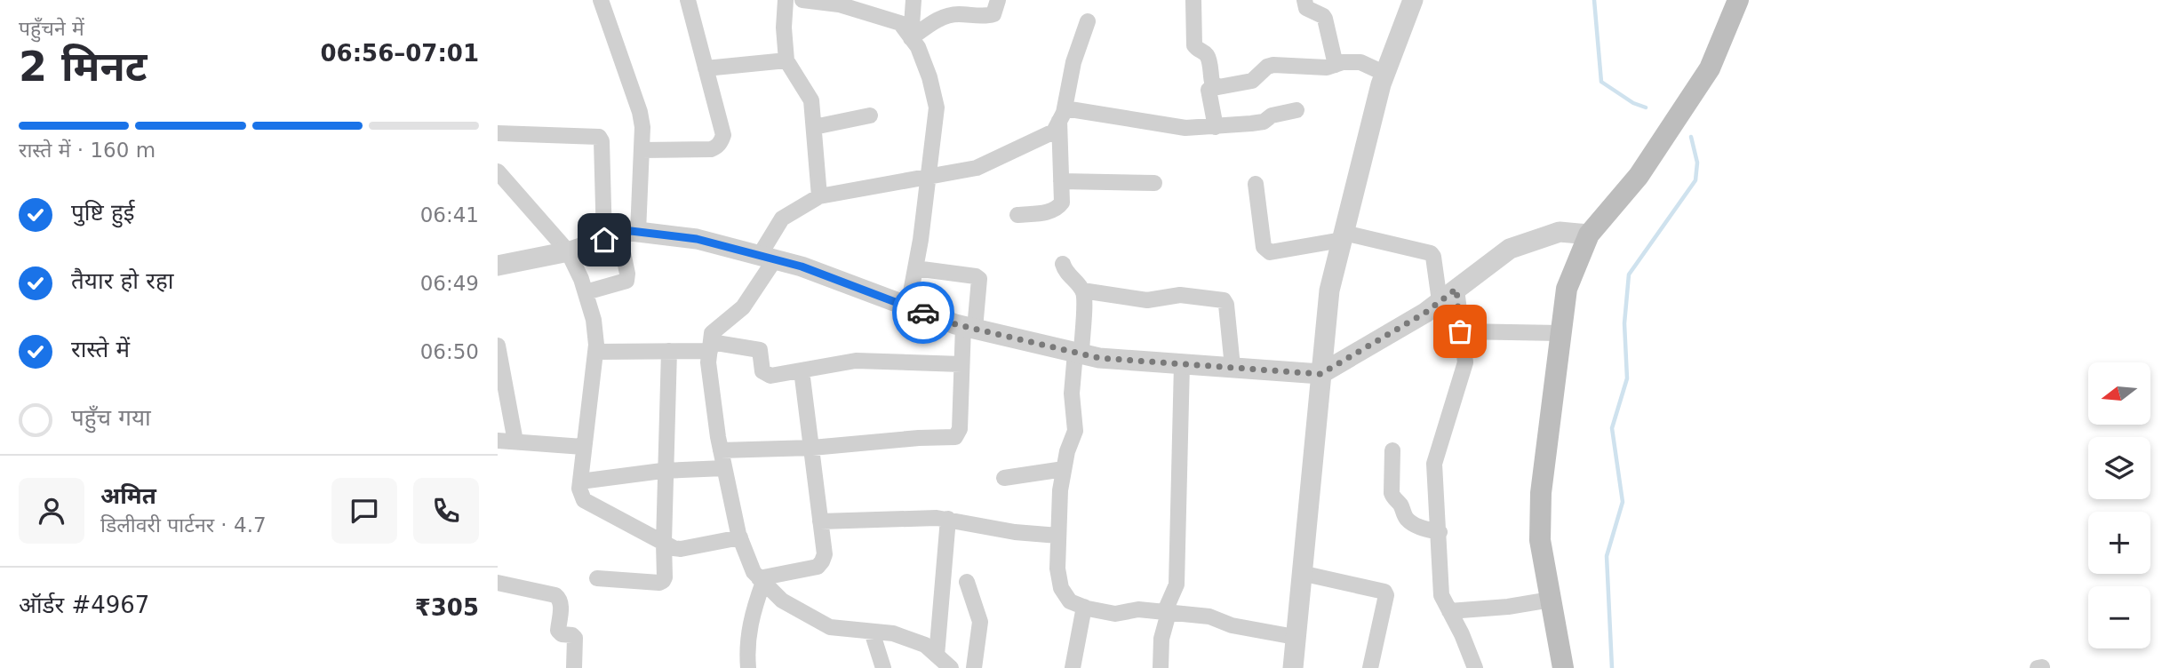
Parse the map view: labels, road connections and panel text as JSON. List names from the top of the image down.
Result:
{
  "north": "left",
  "page": {
    "heading": ["2 मिनट", "पहुँचने में", "06:56–07:01"],
    "panel": [
      "अमित",
      "डिलीवरी पार्टनर · 4.7",
      "ऑर्डर #4967",
      "₹305"
    ],
    "bar": "रास्ते में · 160 m",
    "list": [
      ["पुष्टि हुई", "06:41"],
      ["तैयार हो रहा", "06:49"],
      ["रास्ते में", "06:50"],
      "पहुँच गया"
    ],
    "map_buttons": ["+", "−"]
  }
}
